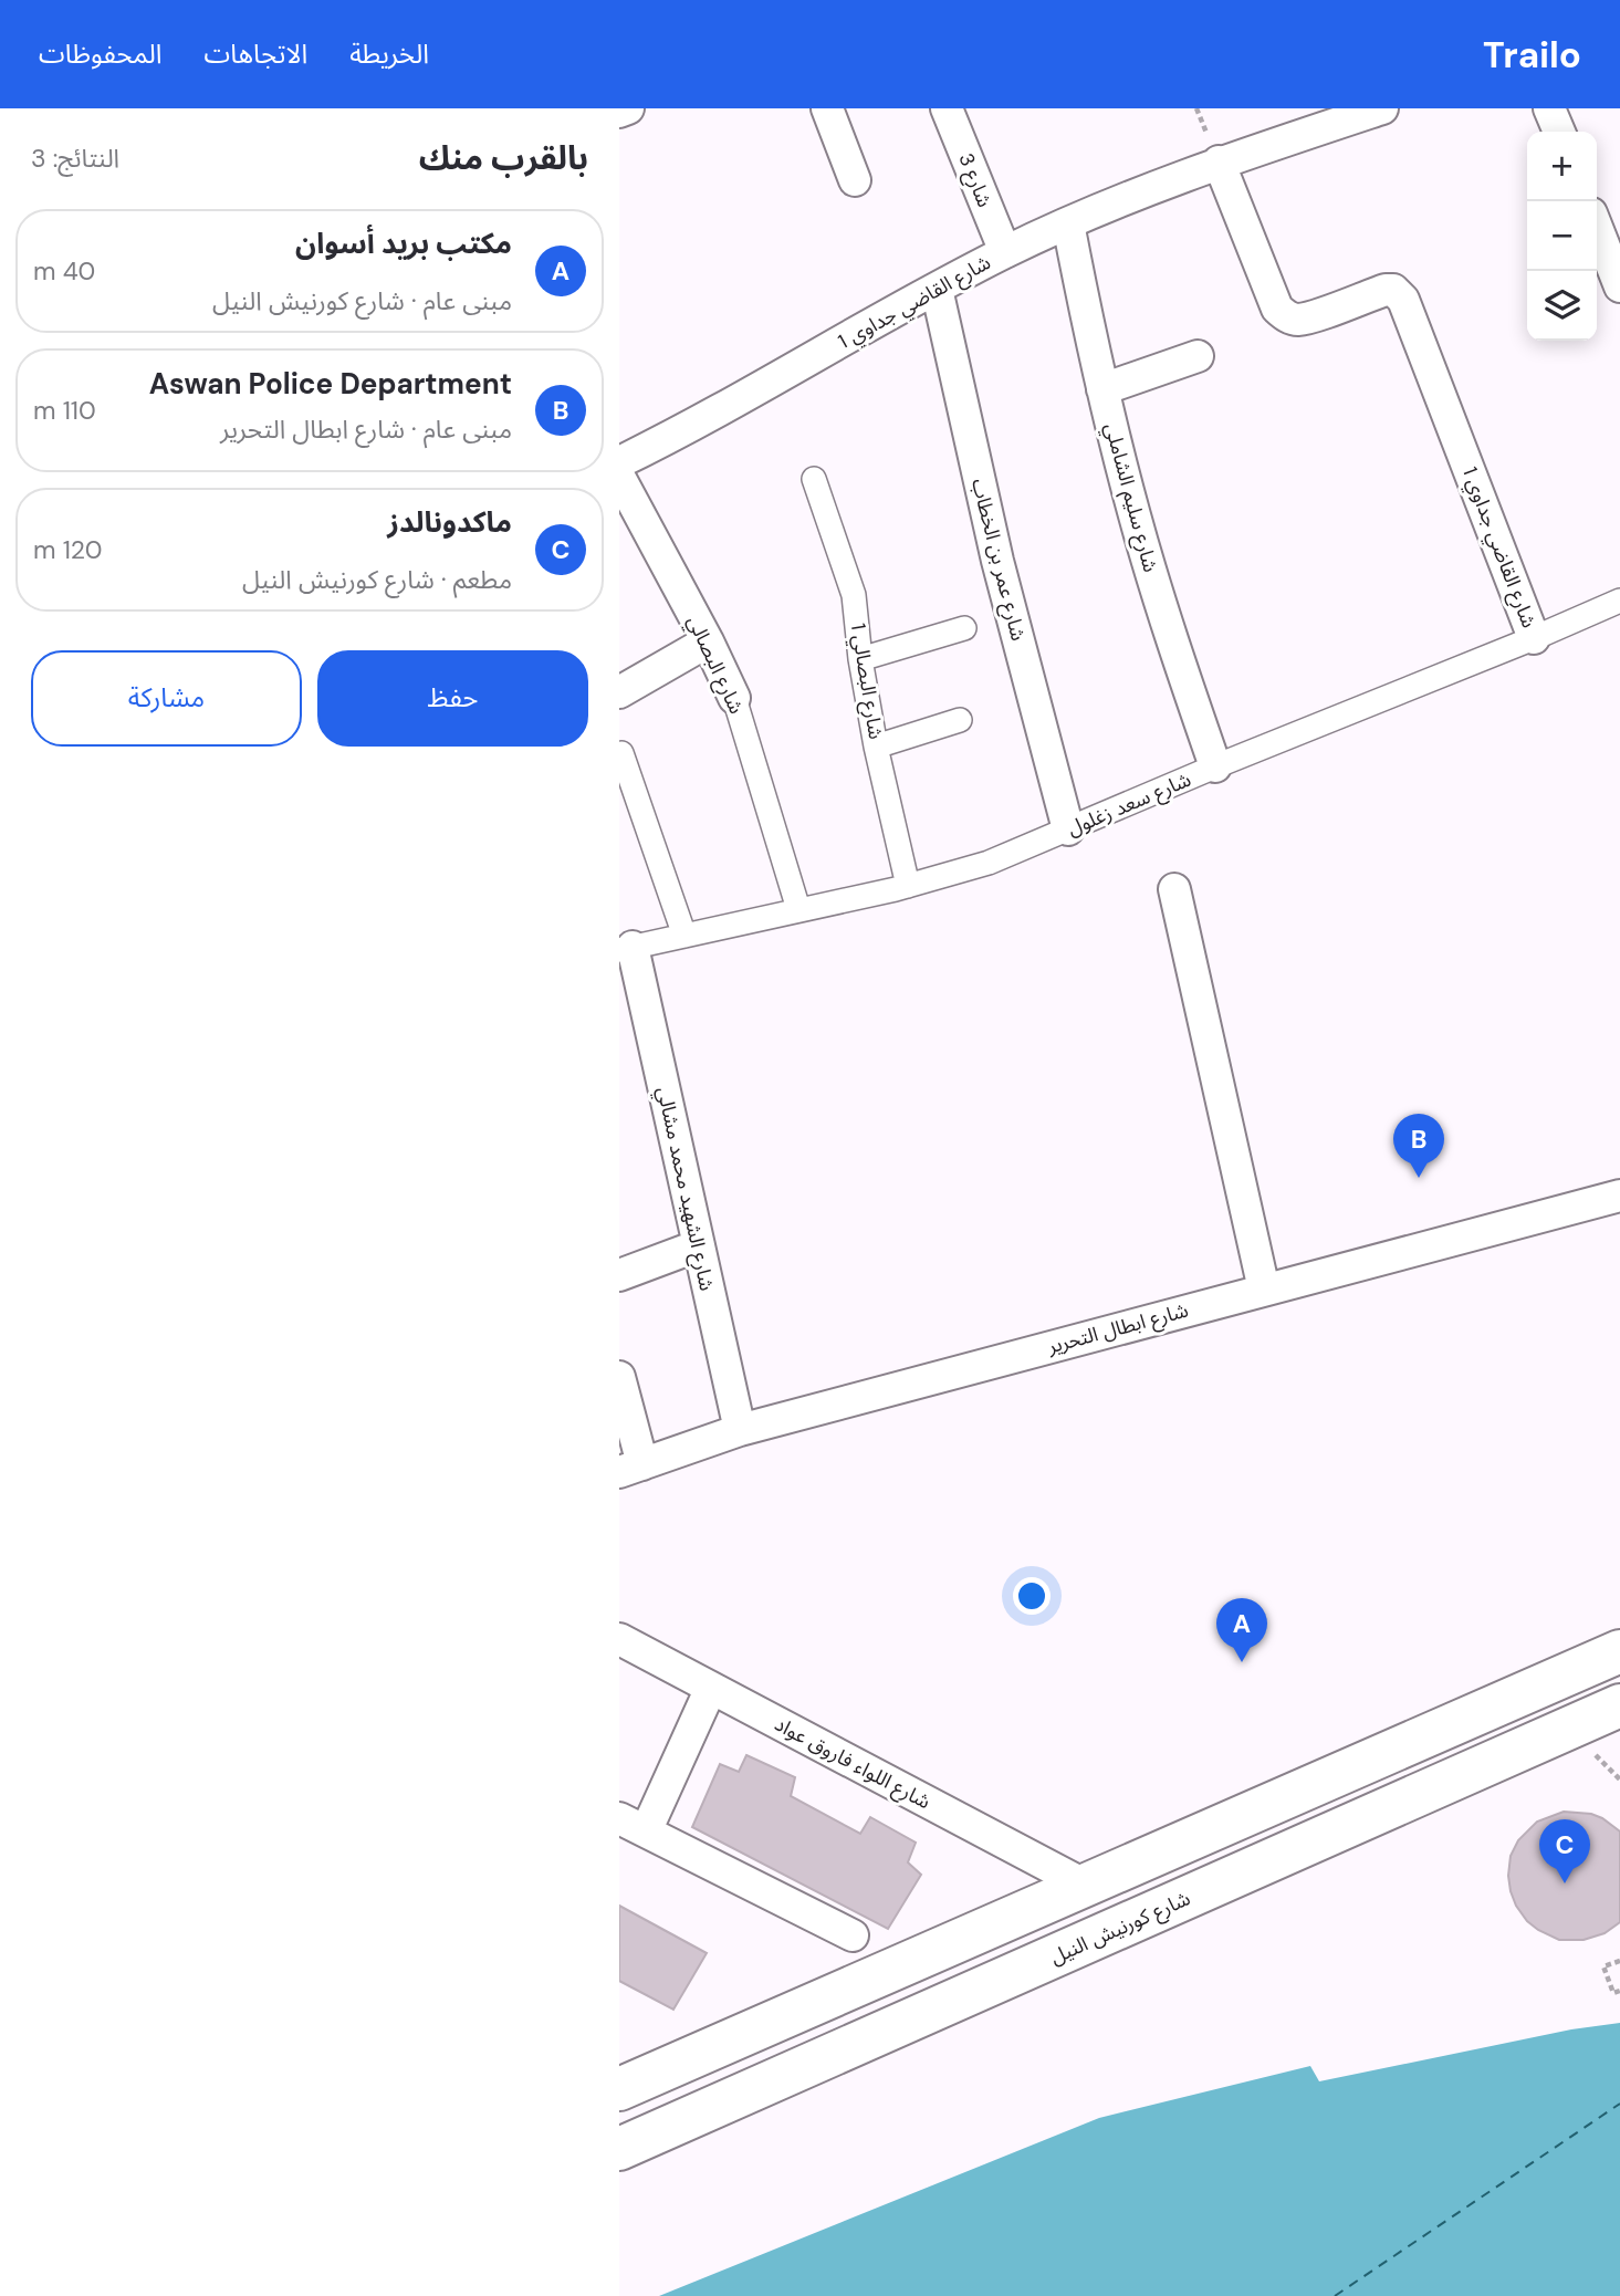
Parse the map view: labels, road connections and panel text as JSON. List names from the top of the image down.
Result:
{
  "streets": {
    "main road": ["شارع كورنيش النيل"],
    "street": [
      "شارع 3",
      "شارع القاضي جداوي 1",
      "شارع سليم الشاملي",
      "شارع عمر بن الخطاب",
      "شارع البصالي",
      "شارع البصالي 1",
      "شارع سعد زغلول",
      "شارع الشهيد محمد مشالي",
      "شارع ابطال التحرير",
      "شارع اللواء فاروق عواد"
    ]
  },
  "crossings": [
    ["شارع 3", "شارع القاضي جداوي 1"],
    ["شارع القاضي جداوي 1", "شارع سليم الشاملي"],
    ["شارع القاضي جداوي 1", "شارع عمر بن الخطاب"],
    ["شارع القاضي جداوي 1", "شارع سعد زغلول"],
    ["شارع سليم الشاملي", "شارع سعد زغلول"],
    ["شارع عمر بن الخطاب", "شارع سعد زغلول"],
    ["شارع البصالي", "شارع سعد زغلول"],
    ["شارع البصالي 1", "شارع سعد زغلول"],
    ["شارع سعد زغلول", "شارع الشهيد محمد مشالي"],
    ["شارع الشهيد محمد مشالي", "شارع ابطال التحرير"]
  ],
  "page": {
    "header": "Trailo",
    "nav": ["الخريطة", "الاتجاهات", "المحفوظات"],
    "heading": ["بالقرب منك", "النتائج: 3"],
    "map_buttons": ["+", "−"],
    "list": [
      {
        "mark": "A",
        "name": "مكتب بريد أسوان",
        "note": "مبنى عام · شارع كورنيش النيل",
        "value": "40 m"
      },
      {
        "mark": "B",
        "name": "Aswan Police Department",
        "note": "مبنى عام · شارع ابطال التحرير",
        "value": "110 m"
      },
      {
        "mark": "C",
        "name": "ماكدونالدز",
        "note": "مطعم · شارع كورنيش النيل",
        "value": "120 m"
      }
    ],
    "buttons": ["حفظ", "مشاركة"],
    "pins": ["B", "A", "C"]
  }
}
